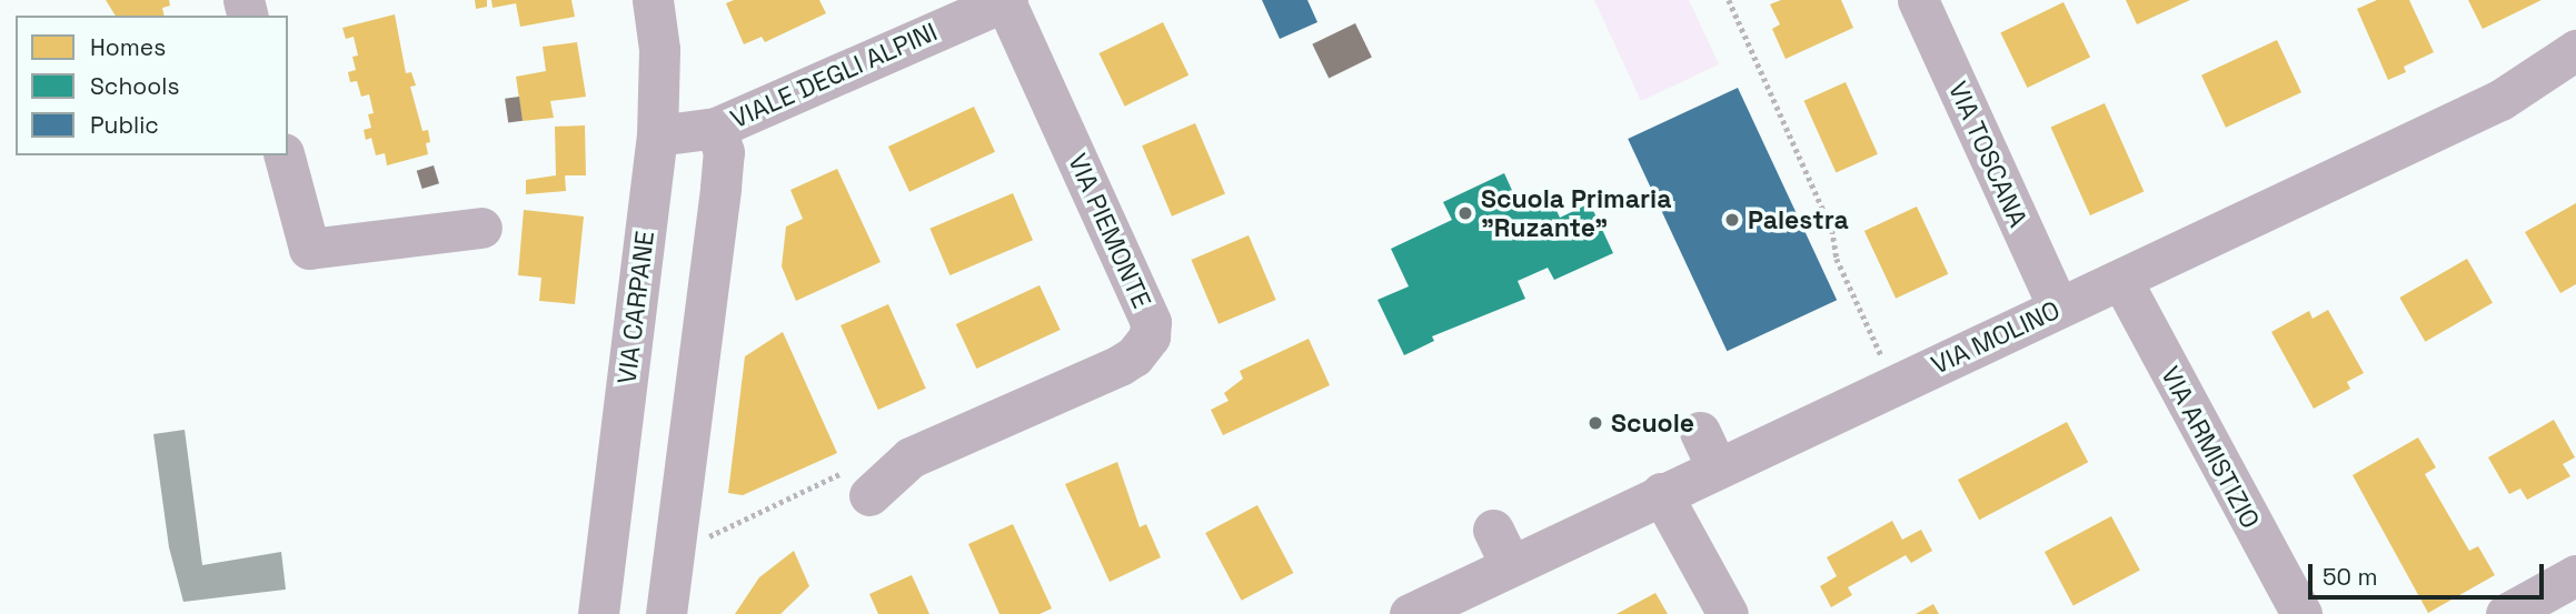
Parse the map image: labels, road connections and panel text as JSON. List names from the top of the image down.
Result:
{
  "streets": {
    "street": [
      "VIALE DEGLI ALPINI",
      "VIA TOSCANA",
      "VIA PIEMONTE",
      "VIA CARPANE",
      "VIA MOLINO",
      "VIA ARMISTIZIO"
    ]
  },
  "crossings": [
    ["VIALE DEGLI ALPINI", "VIA PIEMONTE"],
    ["VIALE DEGLI ALPINI", "VIA CARPANE"],
    ["VIA TOSCANA", "VIA MOLINO"],
    ["VIA MOLINO", "VIA ARMISTIZIO"]
  ],
  "places": ["Scuola Primaria \"Ruzante\"", "Palestra", "Scuole"],
  "legend": ["Homes", "Schools", "Public"],
  "scale_bar": "50 m"
}
